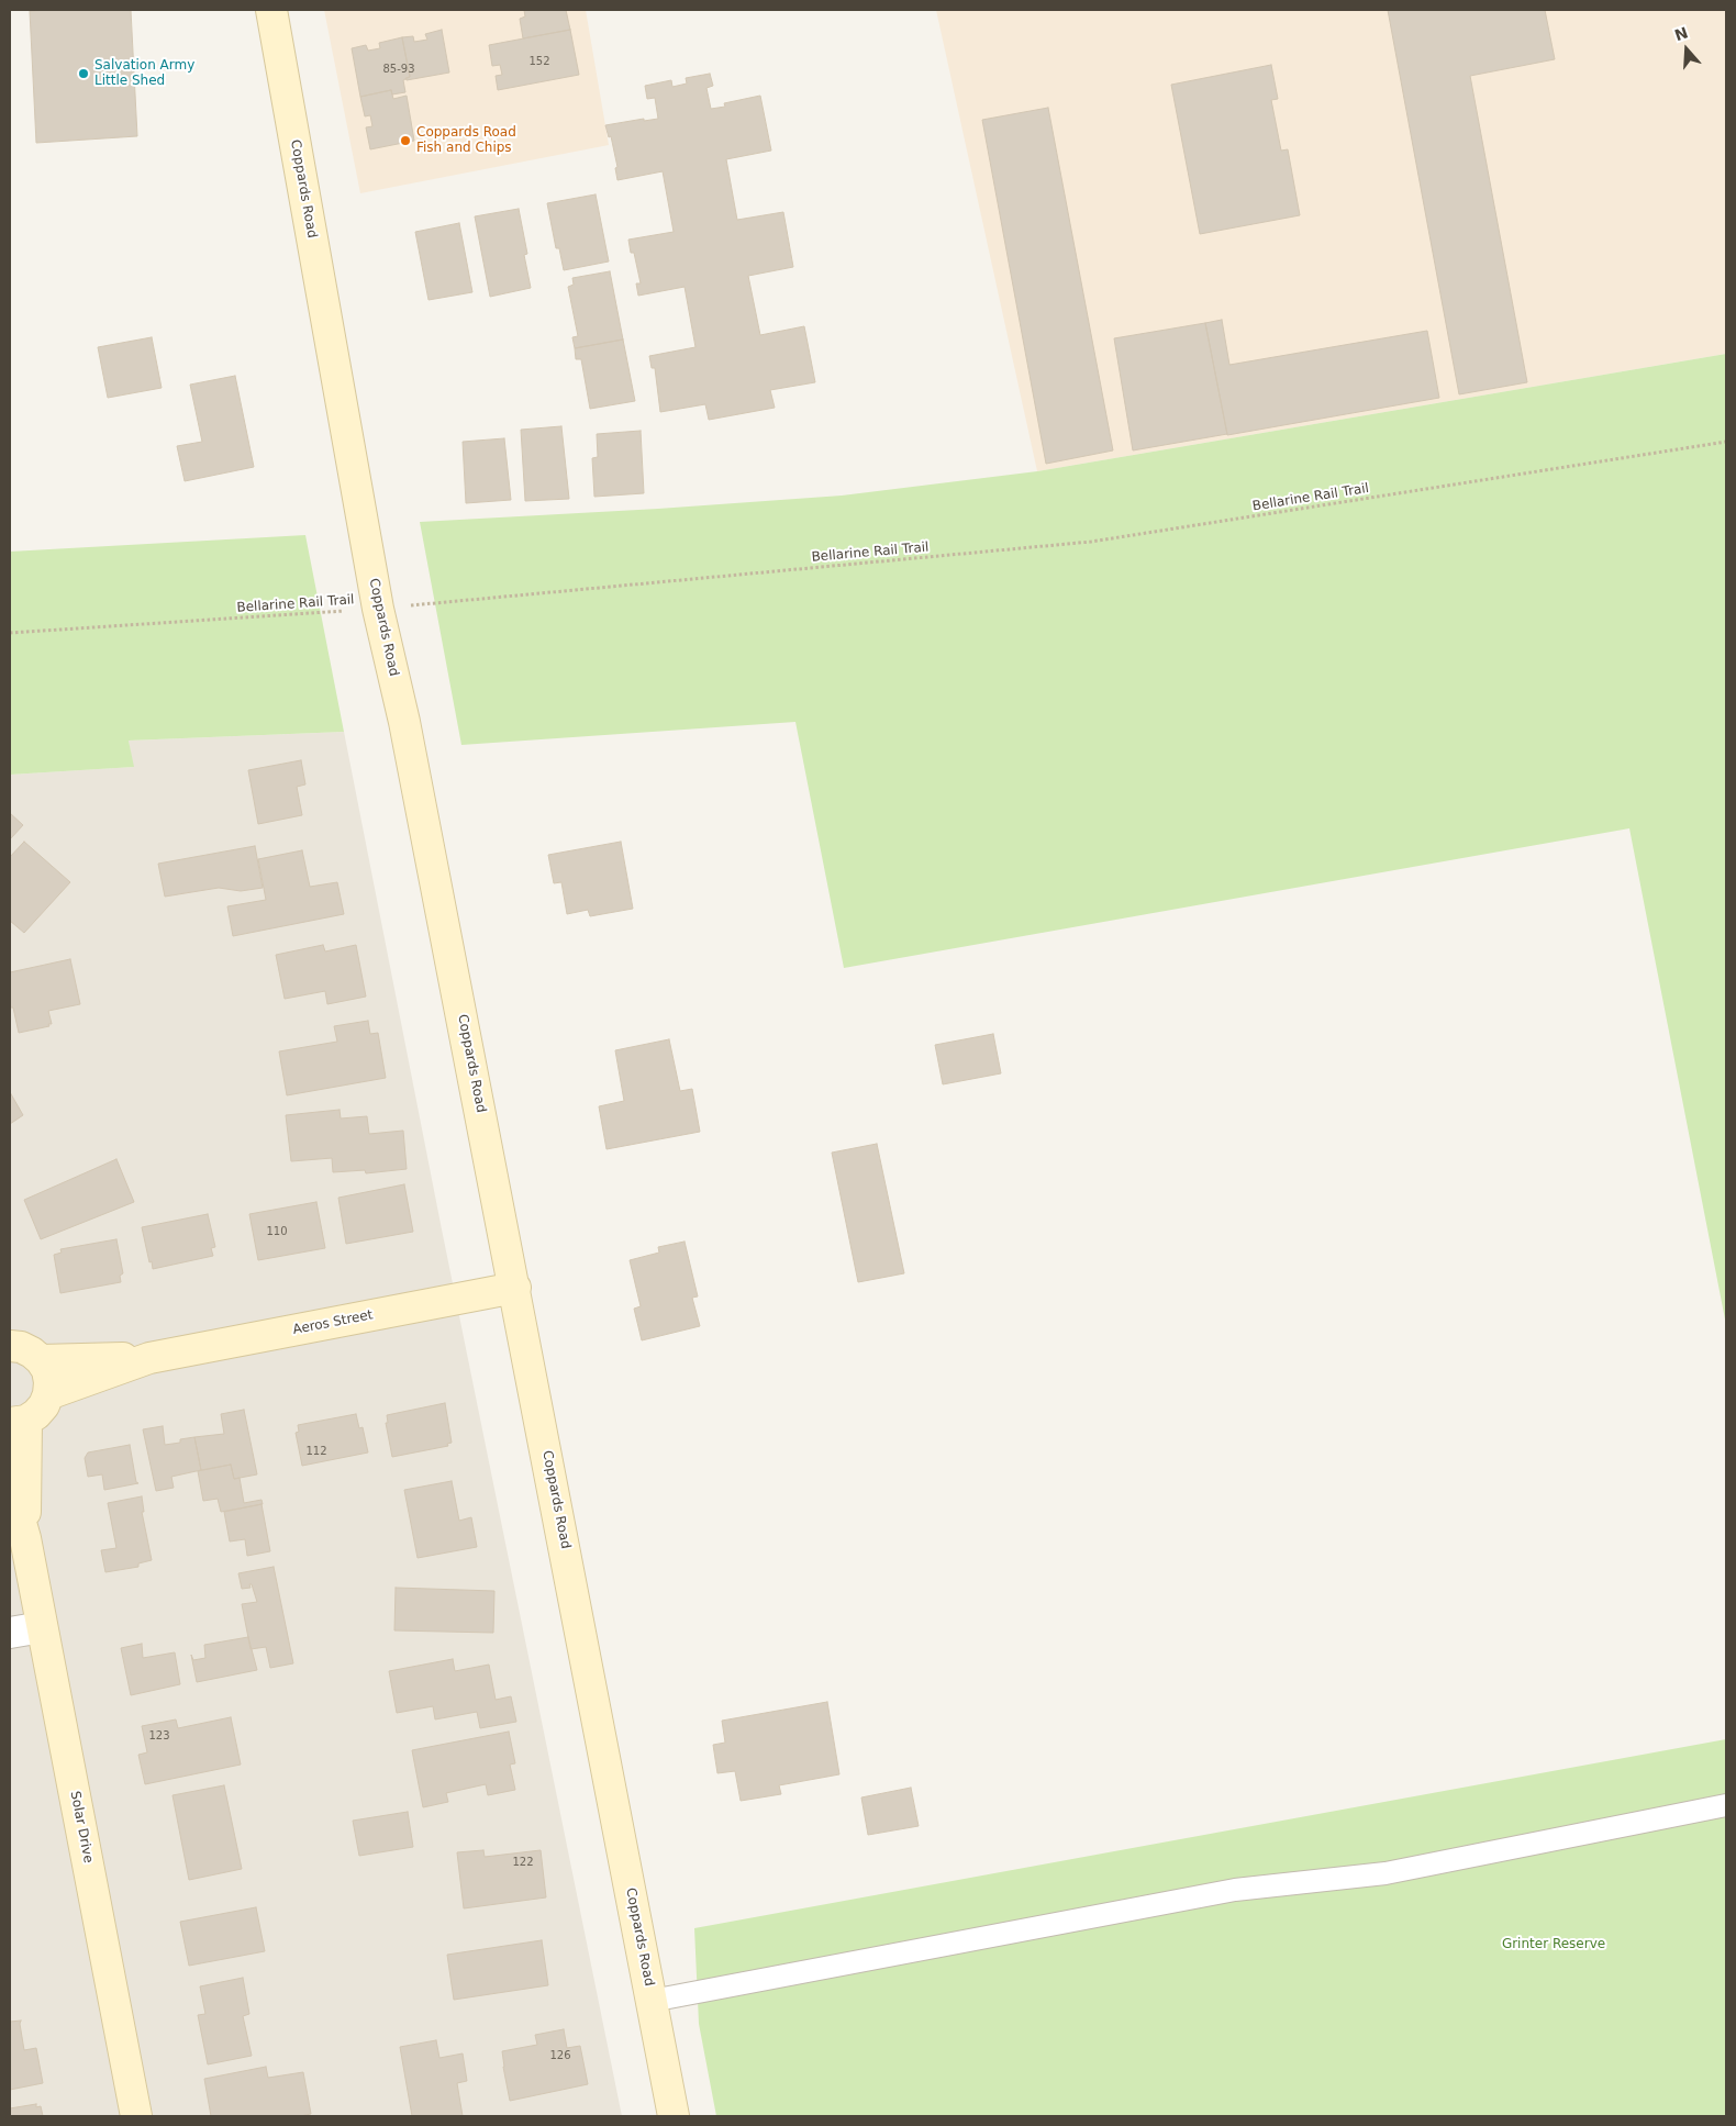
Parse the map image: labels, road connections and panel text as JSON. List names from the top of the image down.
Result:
{
  "streets": {
    "street": ["Coppards Road", "Aeros Street", "Solar Drive"],
    "path": ["Bellarine Rail Trail"]
  },
  "crossings": [
    ["Coppards Road", "Bellarine Rail Trail"],
    ["Coppards Road", "Aeros Street"]
  ],
  "parks": ["Grinter Reserve"],
  "places": ["Salvation Army Little Shed", "Coppards Road Fish and Chips"],
  "house_numbers": [
    "152",
    "85-93",
    "110",
    "112",
    "123",
    "122",
    "126"
  ],
  "north": "top"
}
